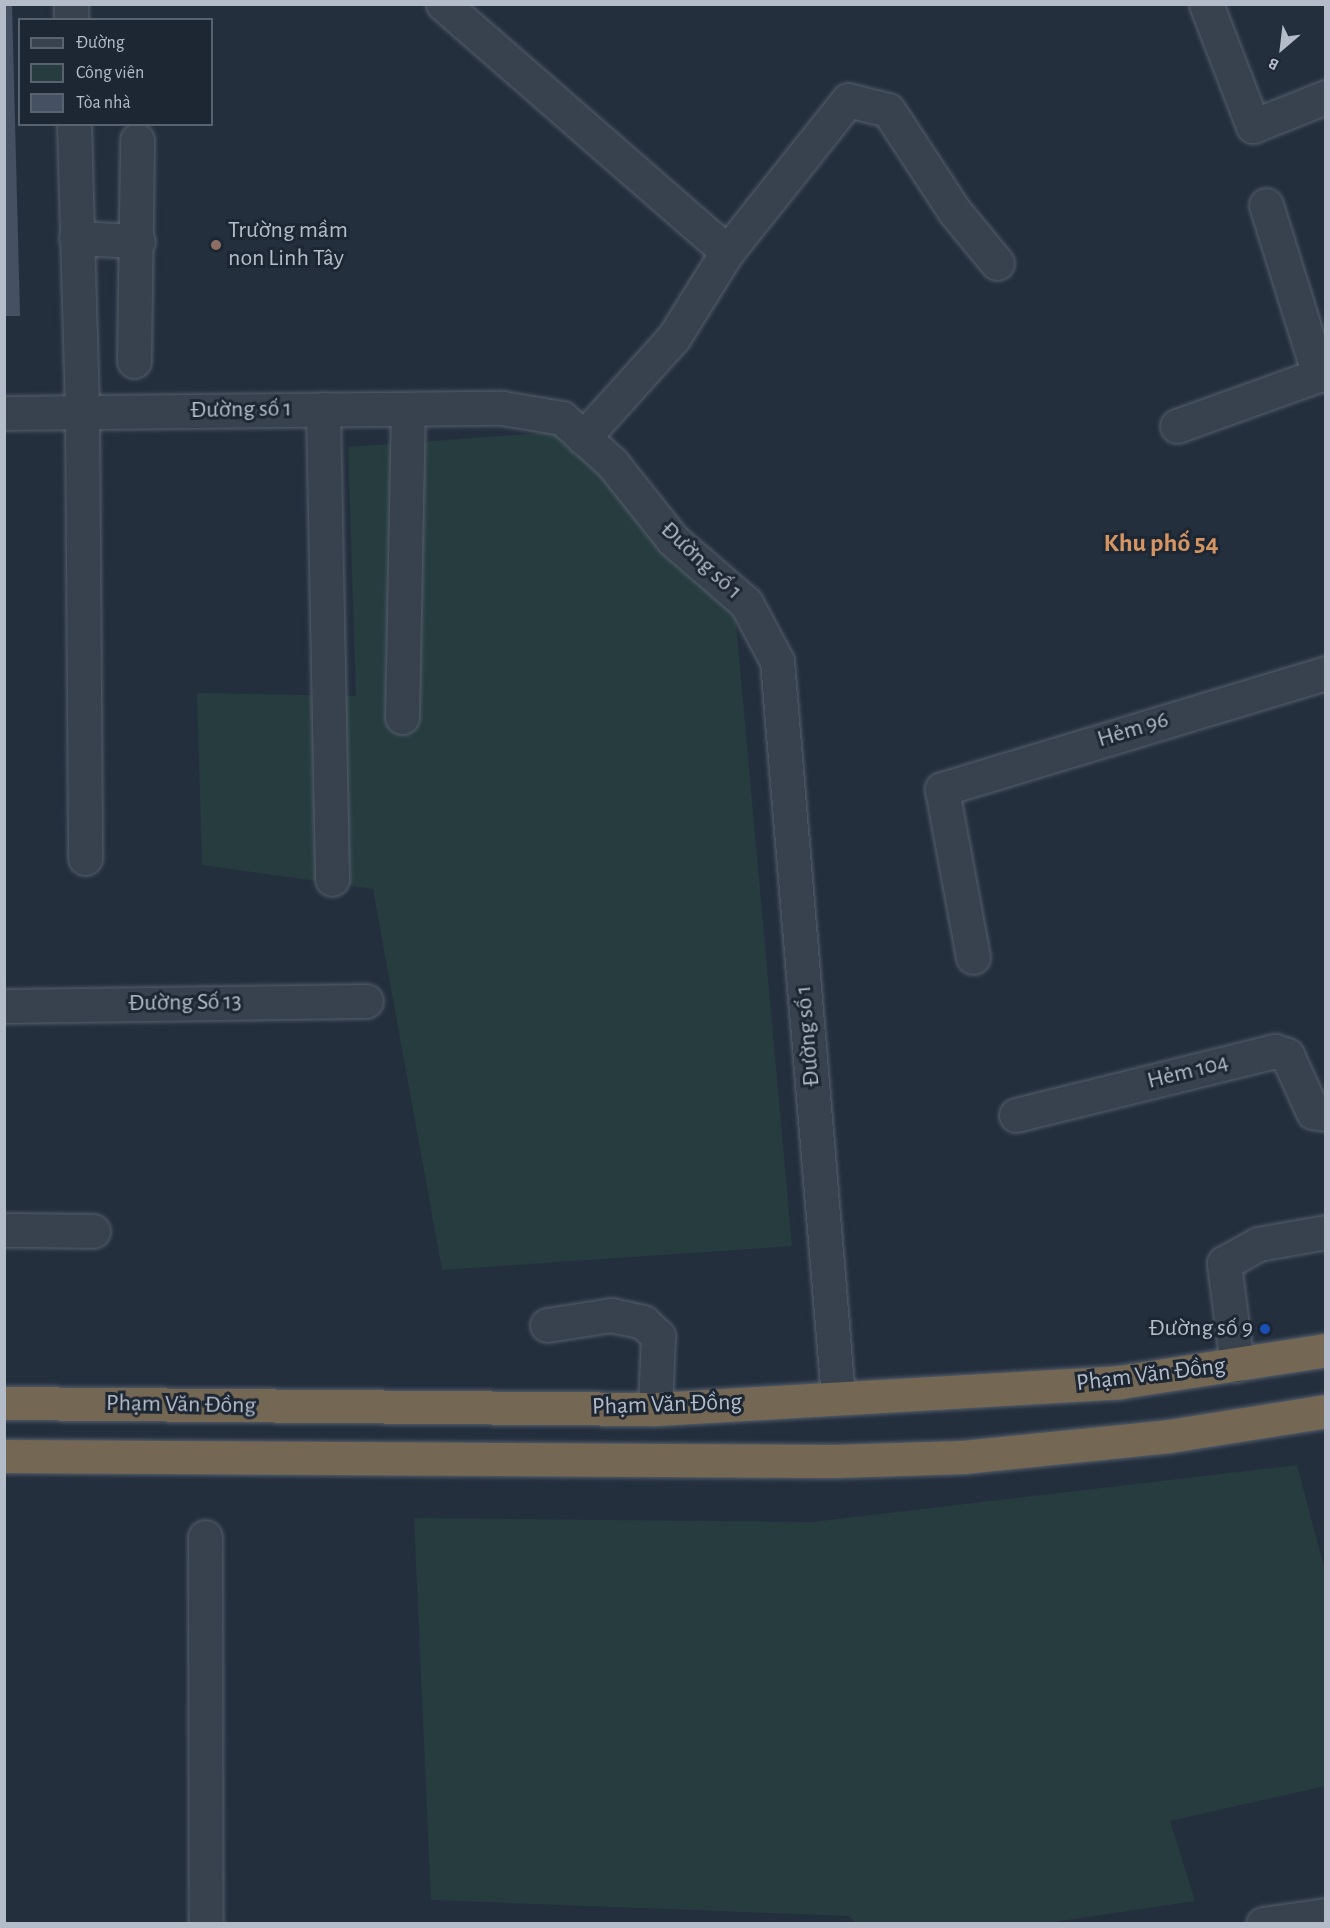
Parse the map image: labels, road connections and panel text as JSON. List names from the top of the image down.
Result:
{
  "streets": {
    "highway": ["Phạm Văn Đồng"],
    "street": [
      "Đường số 1",
      "Hẻm 96",
      "Đường Số 13",
      "Hẻm 104"
    ]
  },
  "crossings": [
    ["Đường số 1", "Phạm Văn Đồng"]
  ],
  "districts": ["Khu phố 54"],
  "places": ["Trường mầm non Linh Tây", "Đường số 9"],
  "legend": ["Đường", "Công viên", "Tòa nhà"],
  "north": "bottom left"
}
